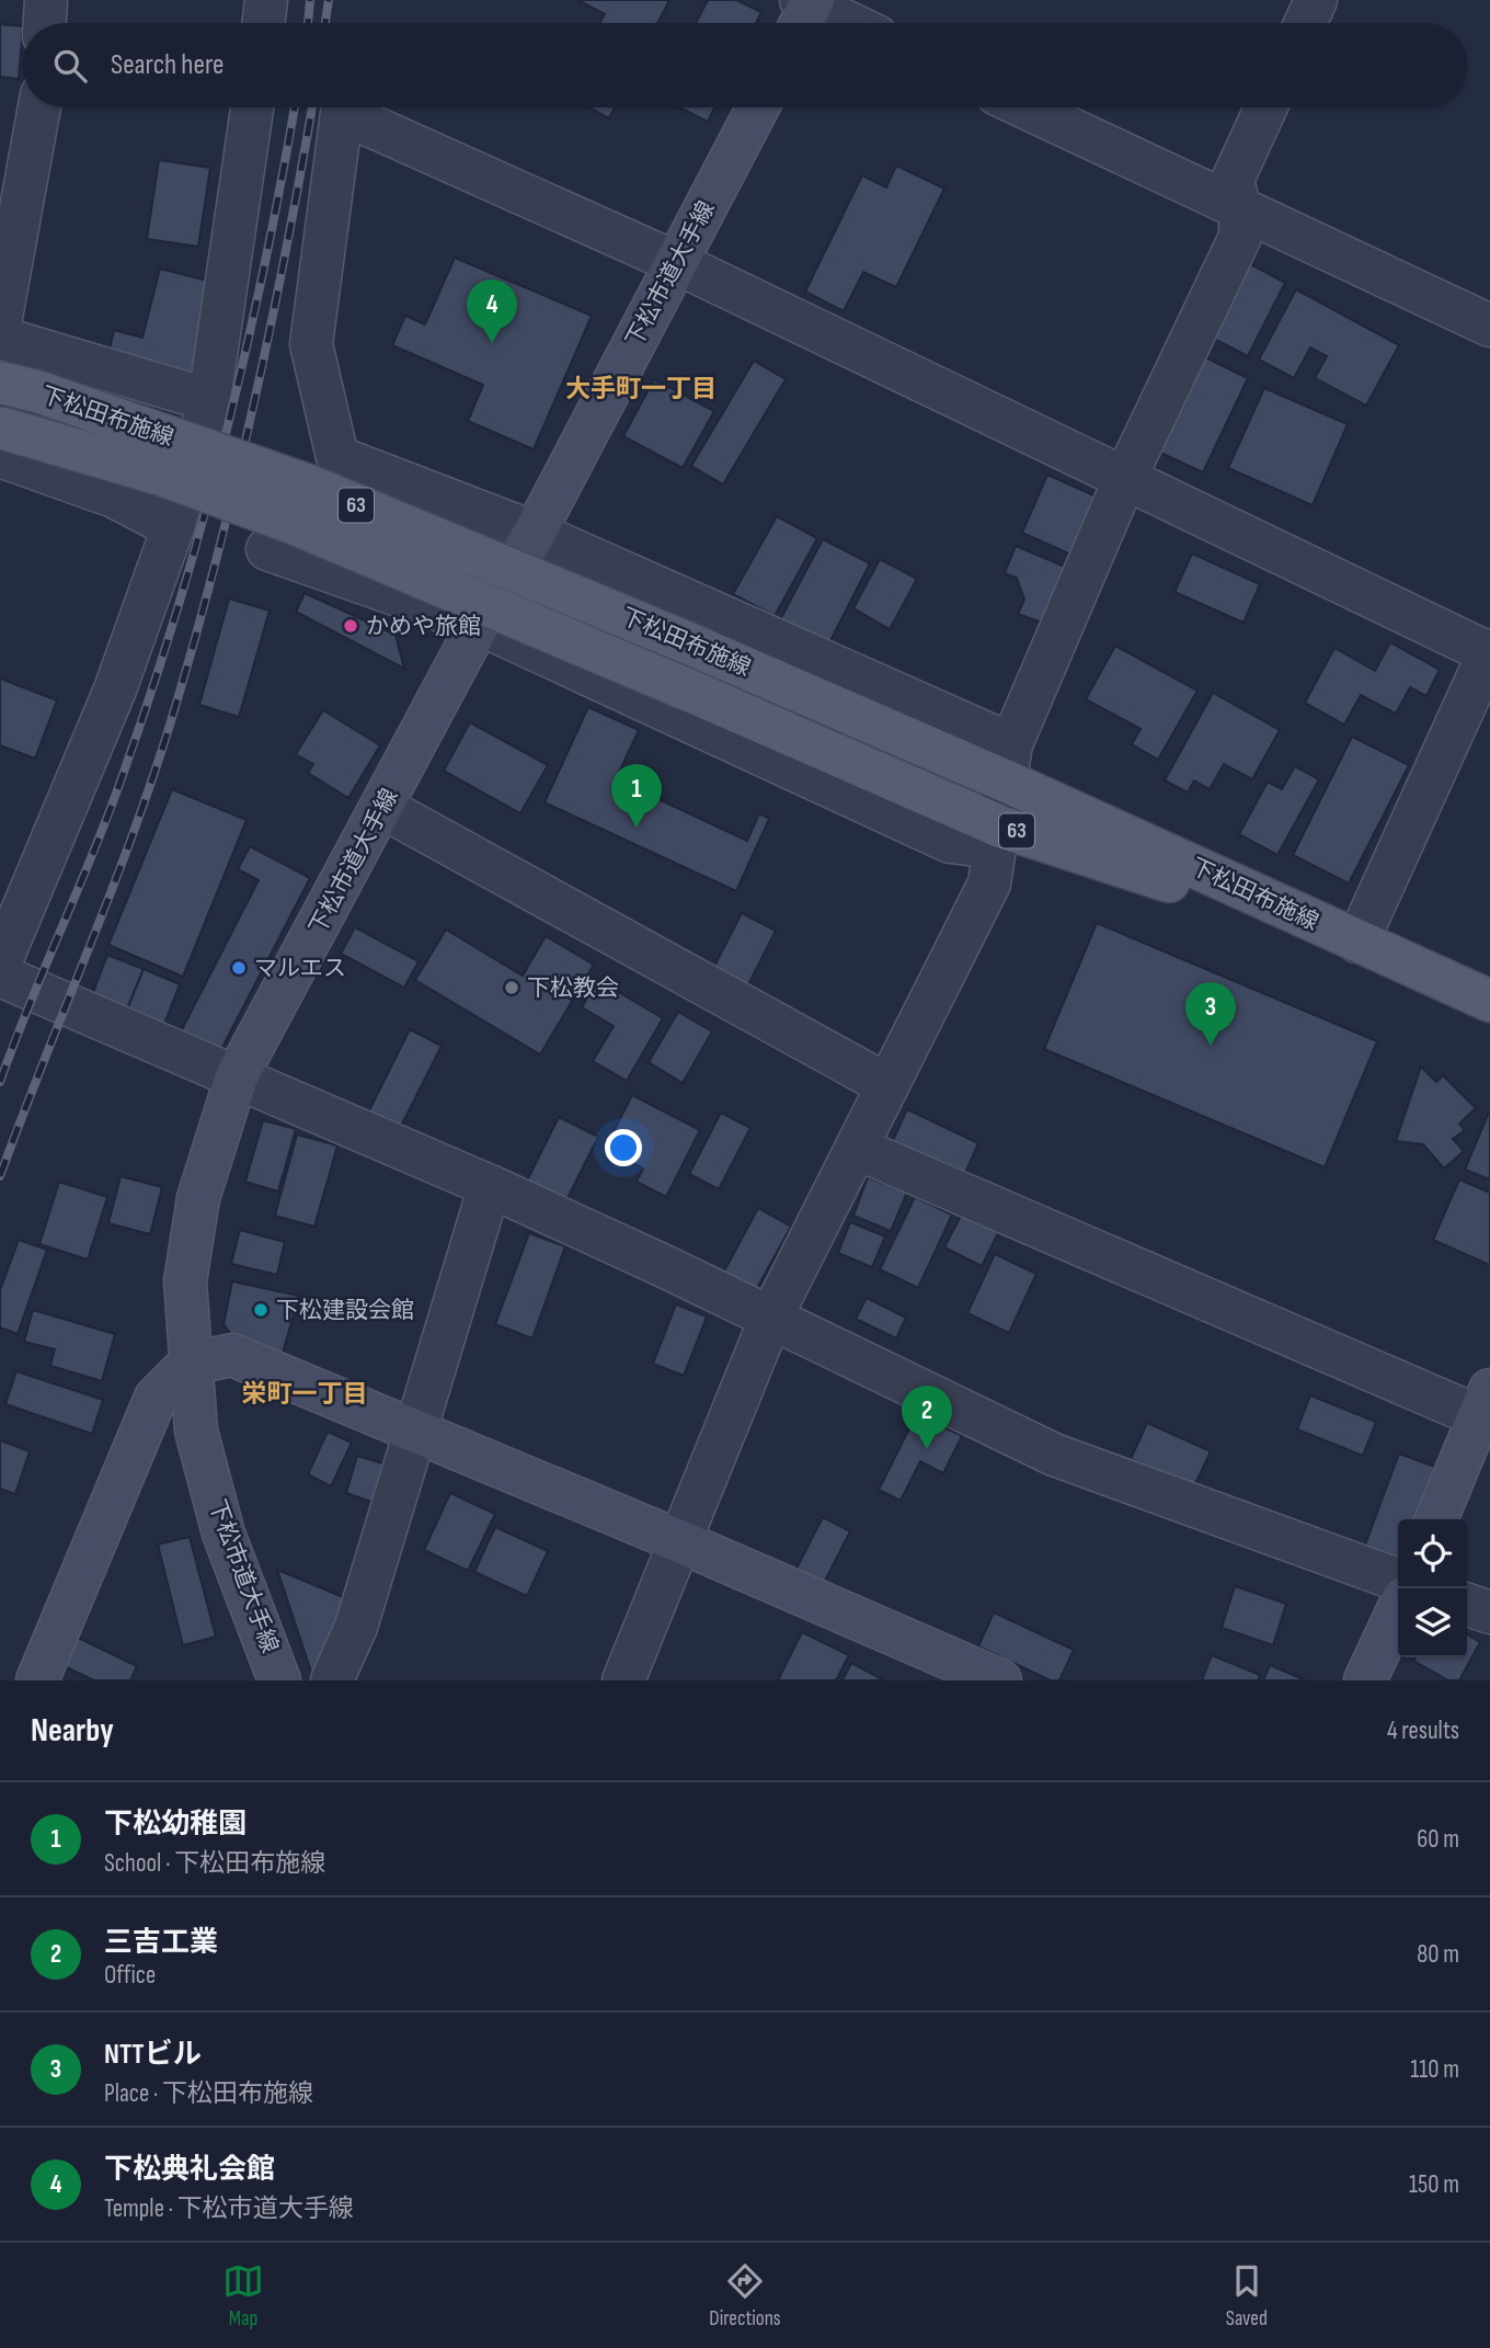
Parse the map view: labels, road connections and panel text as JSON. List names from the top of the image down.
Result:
{
  "streets": {
    "main road": ["下松田布施線", "63"],
    "street": ["下松市道大手線"]
  },
  "districts": ["大手町一丁目", "栄町一丁目"],
  "places": [
    "かめや旅館",
    "マルエス",
    "下松教会",
    "下松建設会館"
  ],
  "page": {
    "search": "Search here",
    "pins": [
      "4",
      "1",
      "3",
      "2"
    ],
    "heading": ["Nearby", "4 results"],
    "list": [
      {
        "mark": "1",
        "name": "下松幼稚園",
        "note": "School · 下松田布施線",
        "value": "60 m"
      },
      {
        "mark": "2",
        "name": "三吉工業",
        "note": "Office",
        "value": "80 m"
      },
      {
        "mark": "3",
        "name": "NTTビル",
        "note": "Place · 下松田布施線",
        "value": "110 m"
      },
      {
        "mark": "4",
        "name": "下松典礼会館",
        "note": "Temple · 下松市道大手線",
        "value": "150 m"
      }
    ],
    "nav": ["Map", "Directions", "Saved"]
  }
}
